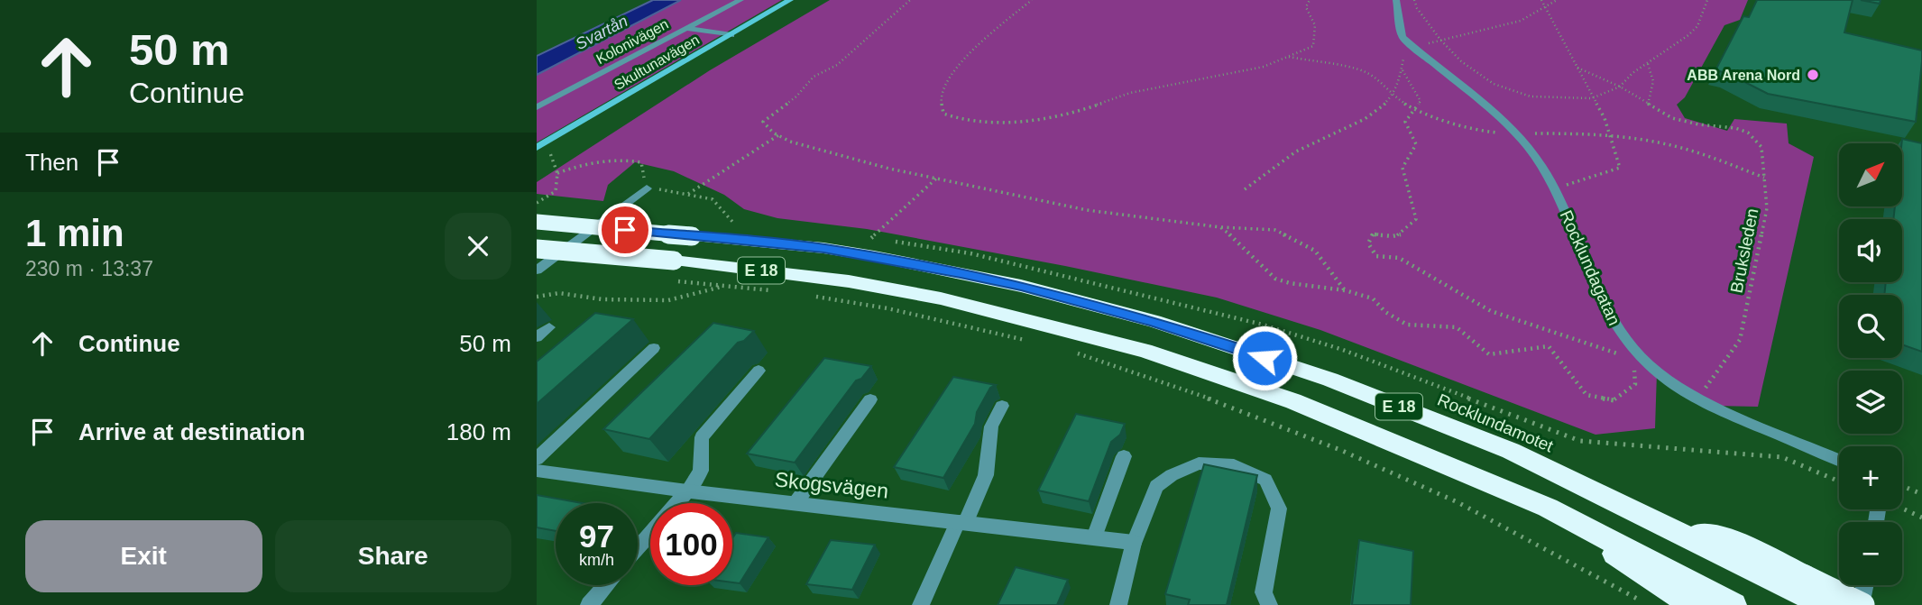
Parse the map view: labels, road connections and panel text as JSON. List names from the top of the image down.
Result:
{
  "streets": {
    "highway": ["E 18", "Rocklundamotet"],
    "street": [
      "Kolonivägen",
      "Skultunavägen",
      "Rocklundagatan",
      "Skogsvägen"
    ],
    "path": ["Bruksleden"]
  },
  "crossings": [
    ["Bruksleden", "Rocklundagatan"],
    ["E 18", "Rocklundamotet"]
  ],
  "water": ["Svartån"],
  "places": ["ABB Arena Nord"],
  "north": "top right",
  "page": {
    "turn": ["50 m", "Continue"],
    "then": "Then",
    "map_buttons": ["+", "−"],
    "heading": ["1 min", "230 m · 13:37"],
    "list": [
      {
        "name": "Continue",
        "value": "50 m"
      },
      {
        "name": "Arrive at destination",
        "value": "180 m"
      }
    ],
    "speed": "97 km/h",
    "limit": "100",
    "buttons": ["Exit", "Share"]
  }
}
